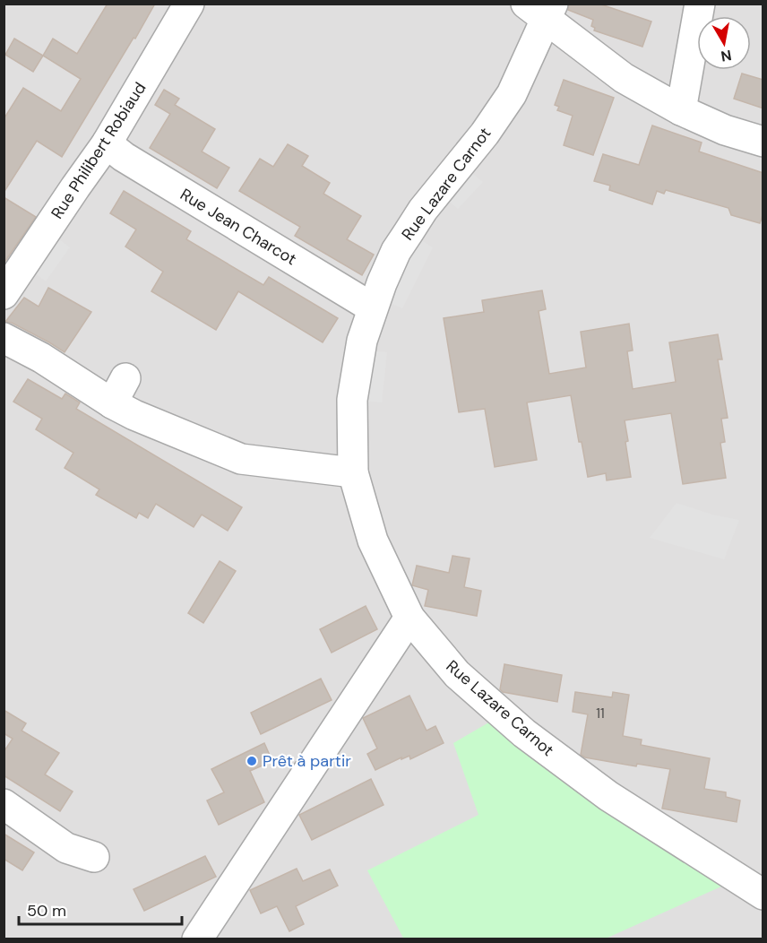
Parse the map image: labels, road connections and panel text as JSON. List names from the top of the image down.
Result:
{
  "streets": {
    "street": ["Rue Philibert Robiaud", "Rue Lazare Carnot", "Rue Jean Charcot"]
  },
  "crossings": [
    ["Rue Philibert Robiaud", "Rue Jean Charcot"],
    ["Rue Lazare Carnot", "Rue Jean Charcot"]
  ],
  "places": ["Prêt à partir"],
  "house_numbers": ["11"],
  "scale_bar": "50 m",
  "north": "bottom"
}
